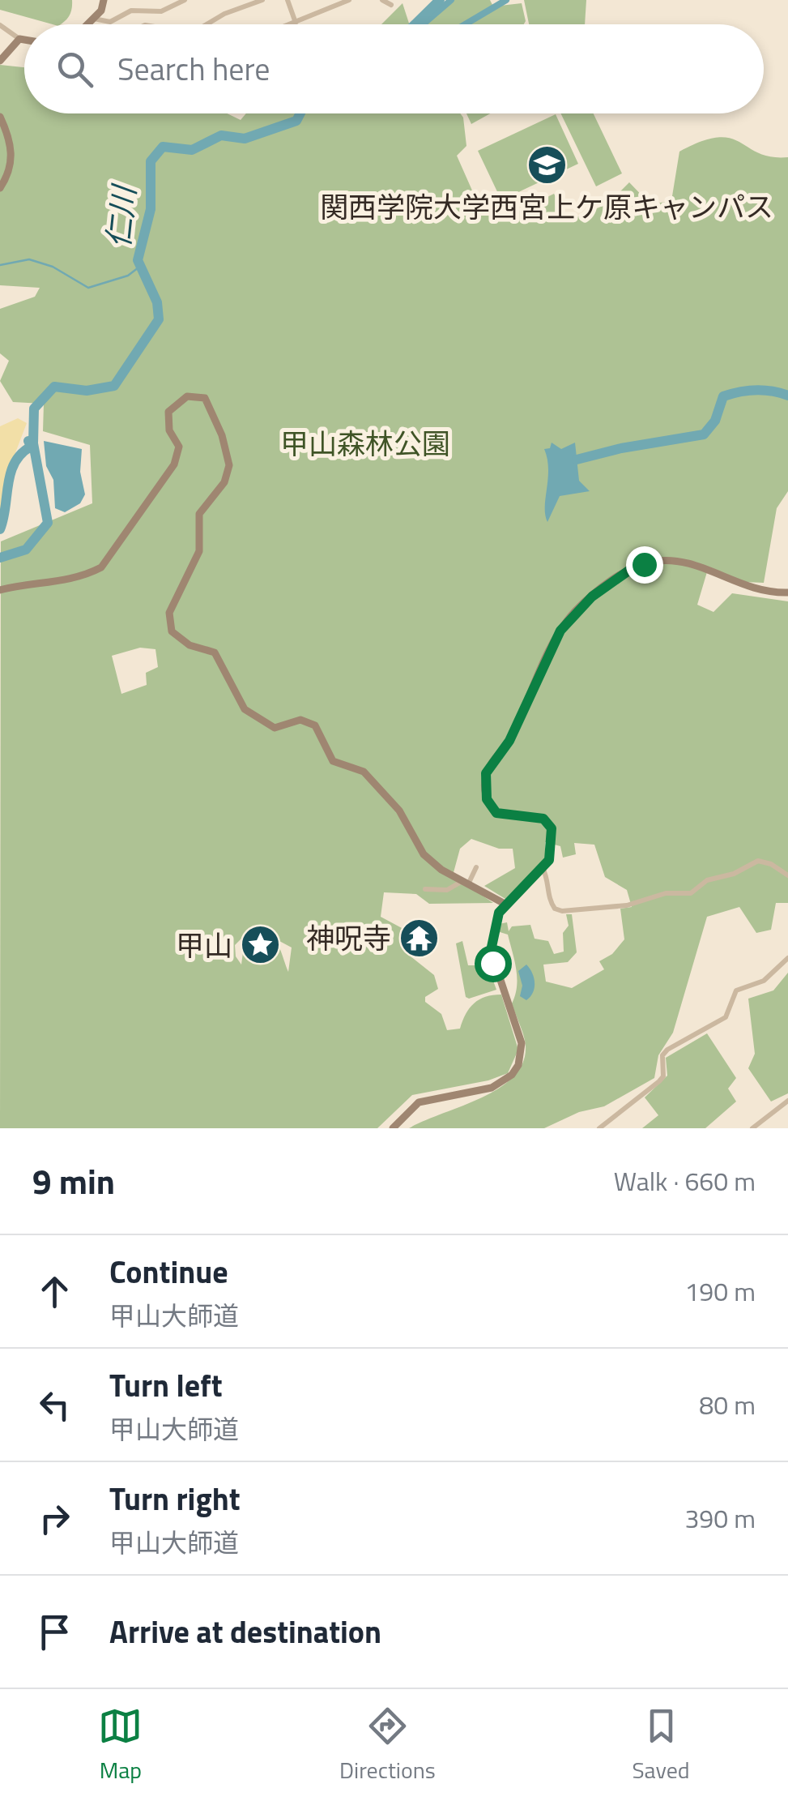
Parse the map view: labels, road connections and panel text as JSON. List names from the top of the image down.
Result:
{
  "water": ["仁川"],
  "parks": ["甲山森林公園"],
  "places": {
    "school or university": ["関西学院大学西宮上ケ原キャンパス"],
    "temple": ["神呪寺"],
    "place": ["甲山"]
  },
  "page": {
    "search": "Search here",
    "heading": ["9 min", "Walk · 660 m"],
    "list": [
      ["Continue", "甲山大師道", "190 m"],
      ["Turn left", "甲山大師道", "80 m"],
      ["Turn right", "甲山大師道", "390 m"],
      "Arrive at destination"
    ],
    "nav": ["Map", "Directions", "Saved"]
  }
}
